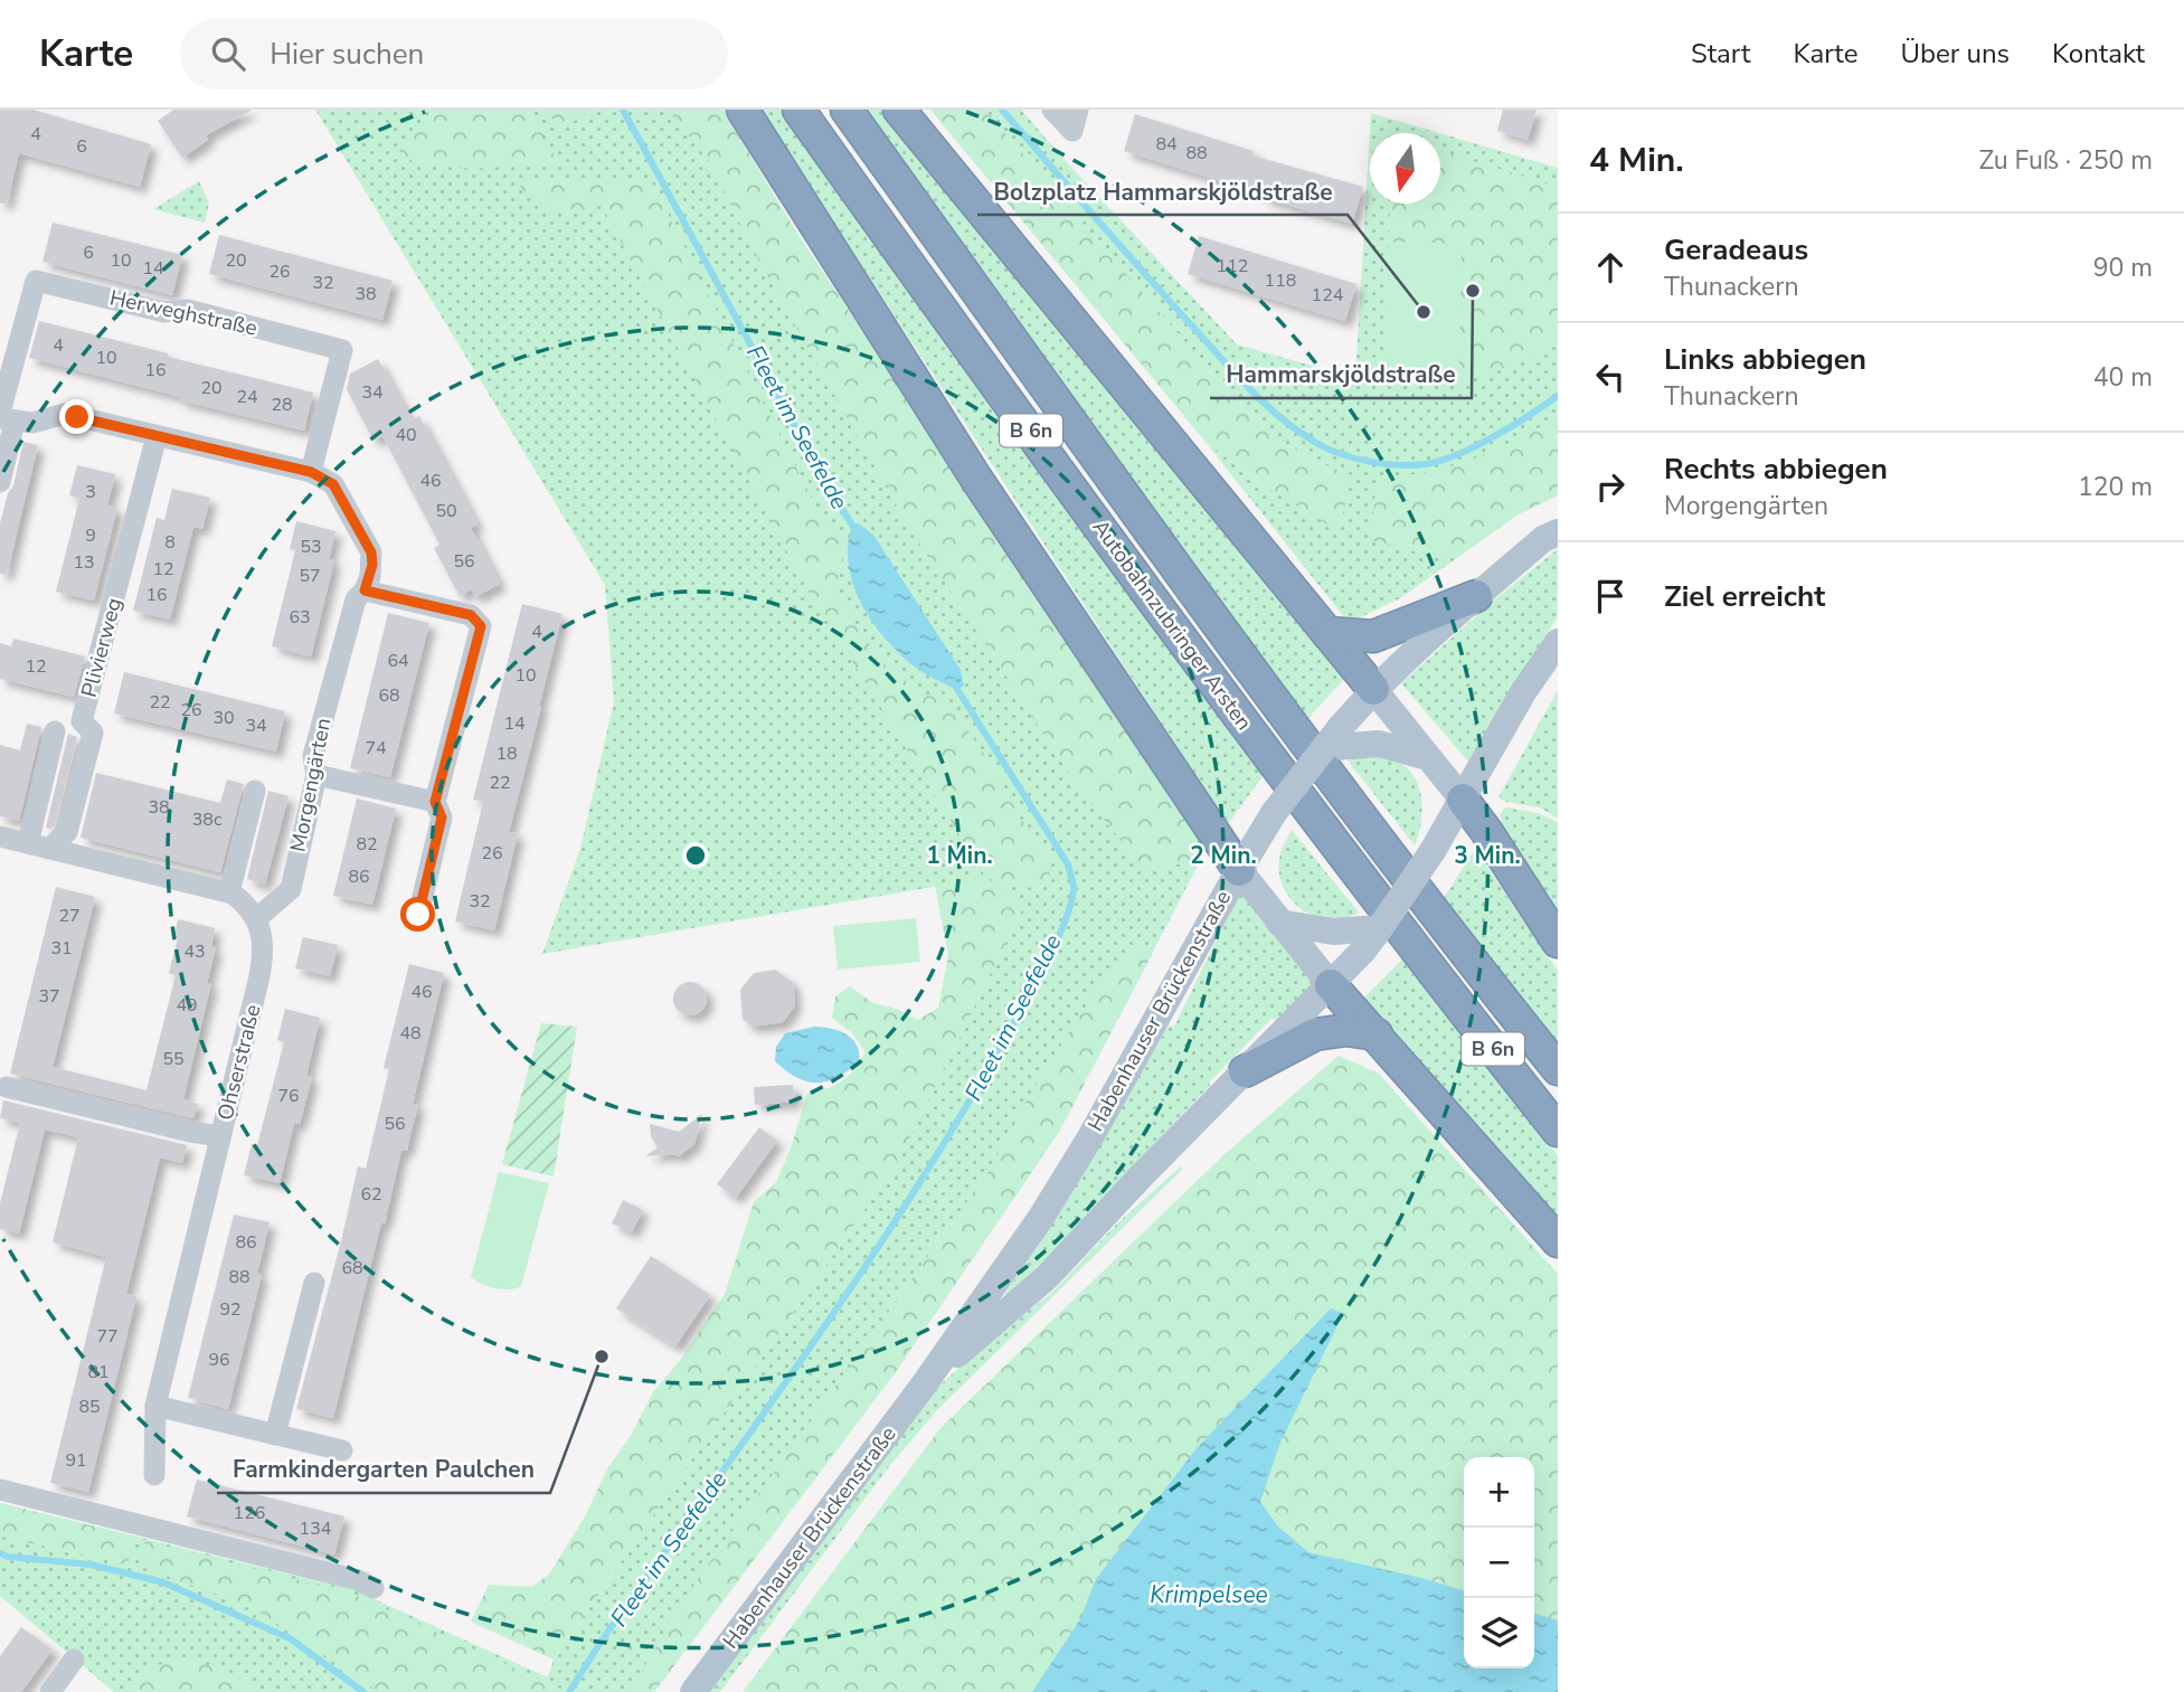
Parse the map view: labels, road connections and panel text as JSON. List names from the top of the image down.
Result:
{
  "streets": {
    "highway": ["B 6n", "Autobahnzubringer Arsten"],
    "main road": ["Habenhauser Brückenstraße"],
    "street": [
      "Herweghstraße",
      "Plivierweg",
      "Morgengärten",
      "Ohserstraße"
    ]
  },
  "crossings": [
    ["Herweghstraße", "Morgengärten"],
    ["Plivierweg", "Morgengärten"],
    ["Morgengärten", "Ohserstraße"]
  ],
  "water": ["Fleet im Seefelde", "Krimpelsee"],
  "places": ["Hammarskjöldstraße", "Bolzplatz Hammarskjöldstraße", "Farmkindergarten Paulchen"],
  "house_numbers": [
    "4",
    "84",
    "6",
    "88",
    "6",
    "10",
    "20",
    "112",
    "14",
    "26",
    "118",
    "32",
    "38",
    "124",
    "4",
    "10",
    "16",
    "20",
    "34",
    "24",
    "28",
    "40",
    "46",
    "3",
    "50",
    "9",
    "8",
    "53",
    "56",
    "13",
    "12",
    "57",
    "16",
    "63",
    "4",
    "64",
    "12",
    "10",
    "68",
    "22",
    "26",
    "30",
    "14",
    "34",
    "74",
    "18",
    "22",
    "38",
    "38c",
    "82",
    "26",
    "86",
    "32",
    "27",
    "31",
    "43",
    "46",
    "37",
    "49",
    "48",
    "55",
    "76",
    "56",
    "62",
    "86",
    "68",
    "88",
    "92",
    "77",
    "96",
    "81",
    "85",
    "91",
    "126",
    "134"
  ],
  "north": "bottom",
  "page": {
    "header": "Karte",
    "search": "Hier suchen",
    "nav": [
      "Start",
      "Karte",
      "Über uns",
      "Kontakt"
    ],
    "heading": ["4 Min.", "Zu Fuß · 250 m"],
    "list": [
      ["Geradeaus", "Thunackern", "90 m"],
      ["Links abbiegen", "Thunackern", "40 m"],
      ["Rechts abbiegen", "Morgengärten", "120 m"],
      "Ziel erreicht"
    ],
    "map_buttons": ["+", "−"]
  },
  "rings": ["1 Min.", "2 Min.", "3 Min."]
}
